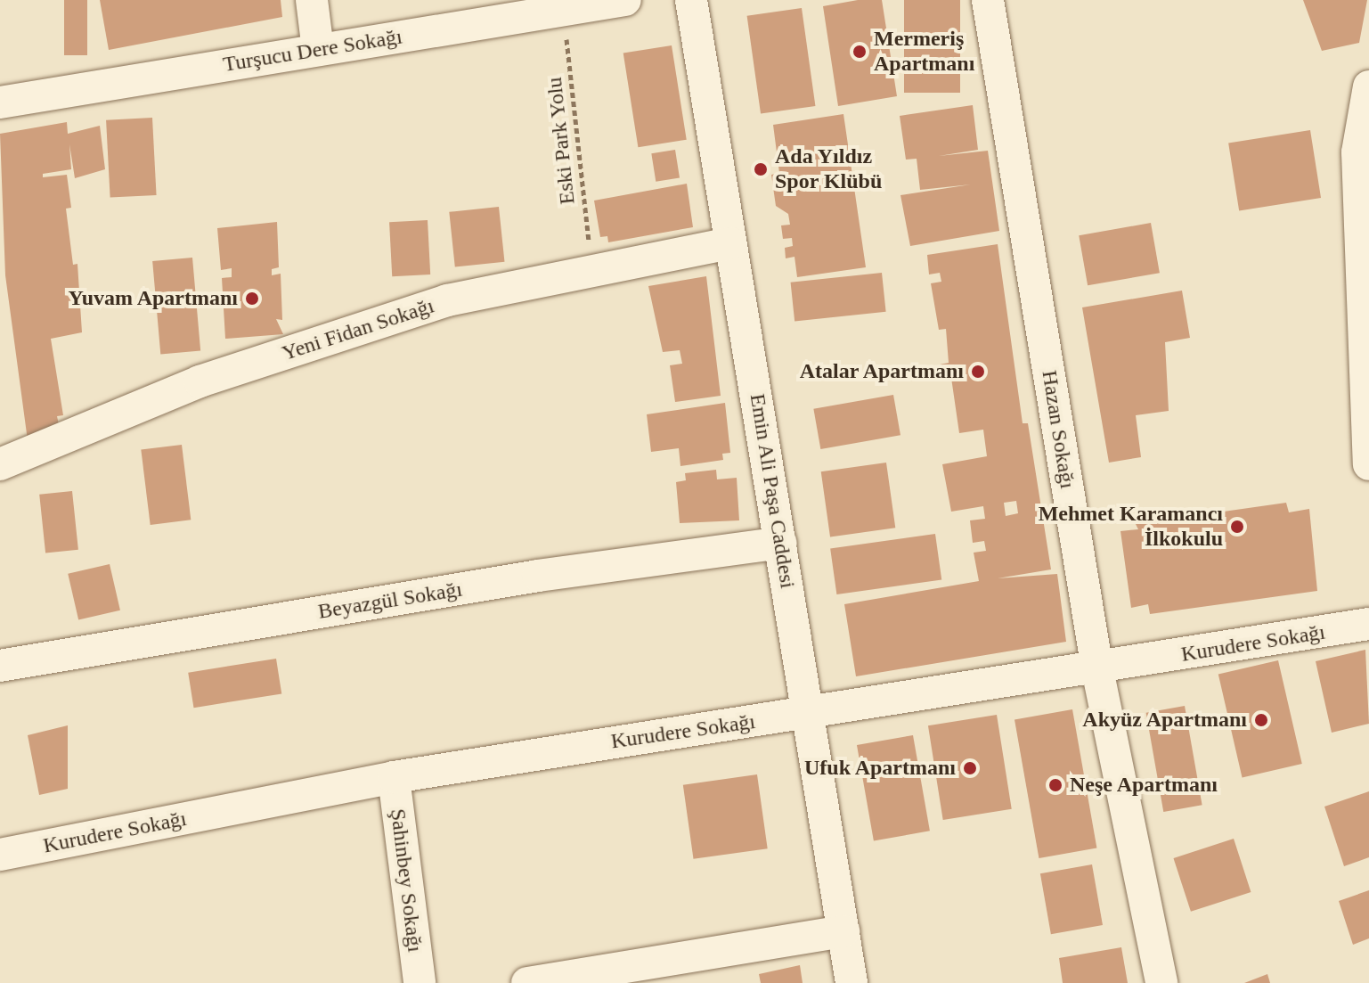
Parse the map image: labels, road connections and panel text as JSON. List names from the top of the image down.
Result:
{
  "streets": {
    "street": [
      "Turşucu Dere Sokağı",
      "Yeni Fidan Sokağı",
      "Hazan Sokağı",
      "Emin Ali Paşa Caddesi",
      "Beyazgül Sokağı",
      "Kurudere Sokağı",
      "Şahinbey Sokağı"
    ],
    "path": ["Eski Park Yolu"]
  },
  "crossings": [
    ["Turşucu Dere Sokağı", "Eski Park Yolu"],
    ["Eski Park Yolu", "Yeni Fidan Sokağı"],
    ["Yeni Fidan Sokağı", "Emin Ali Paşa Caddesi"],
    ["Hazan Sokağı", "Kurudere Sokağı"],
    ["Emin Ali Paşa Caddesi", "Beyazgül Sokağı"],
    ["Emin Ali Paşa Caddesi", "Kurudere Sokağı"],
    ["Kurudere Sokağı", "Şahinbey Sokağı"]
  ],
  "places": [
    "Mermeriş Apartmanı",
    "Ada Yıldız Spor Klübü",
    "Yuvam Apartmanı",
    "Atalar Apartmanı",
    "Mehmet Karamancı İlkokulu",
    "Akyüz Apartmanı",
    "Ufuk Apartmanı",
    "Neşe Apartmanı"
  ]
}
